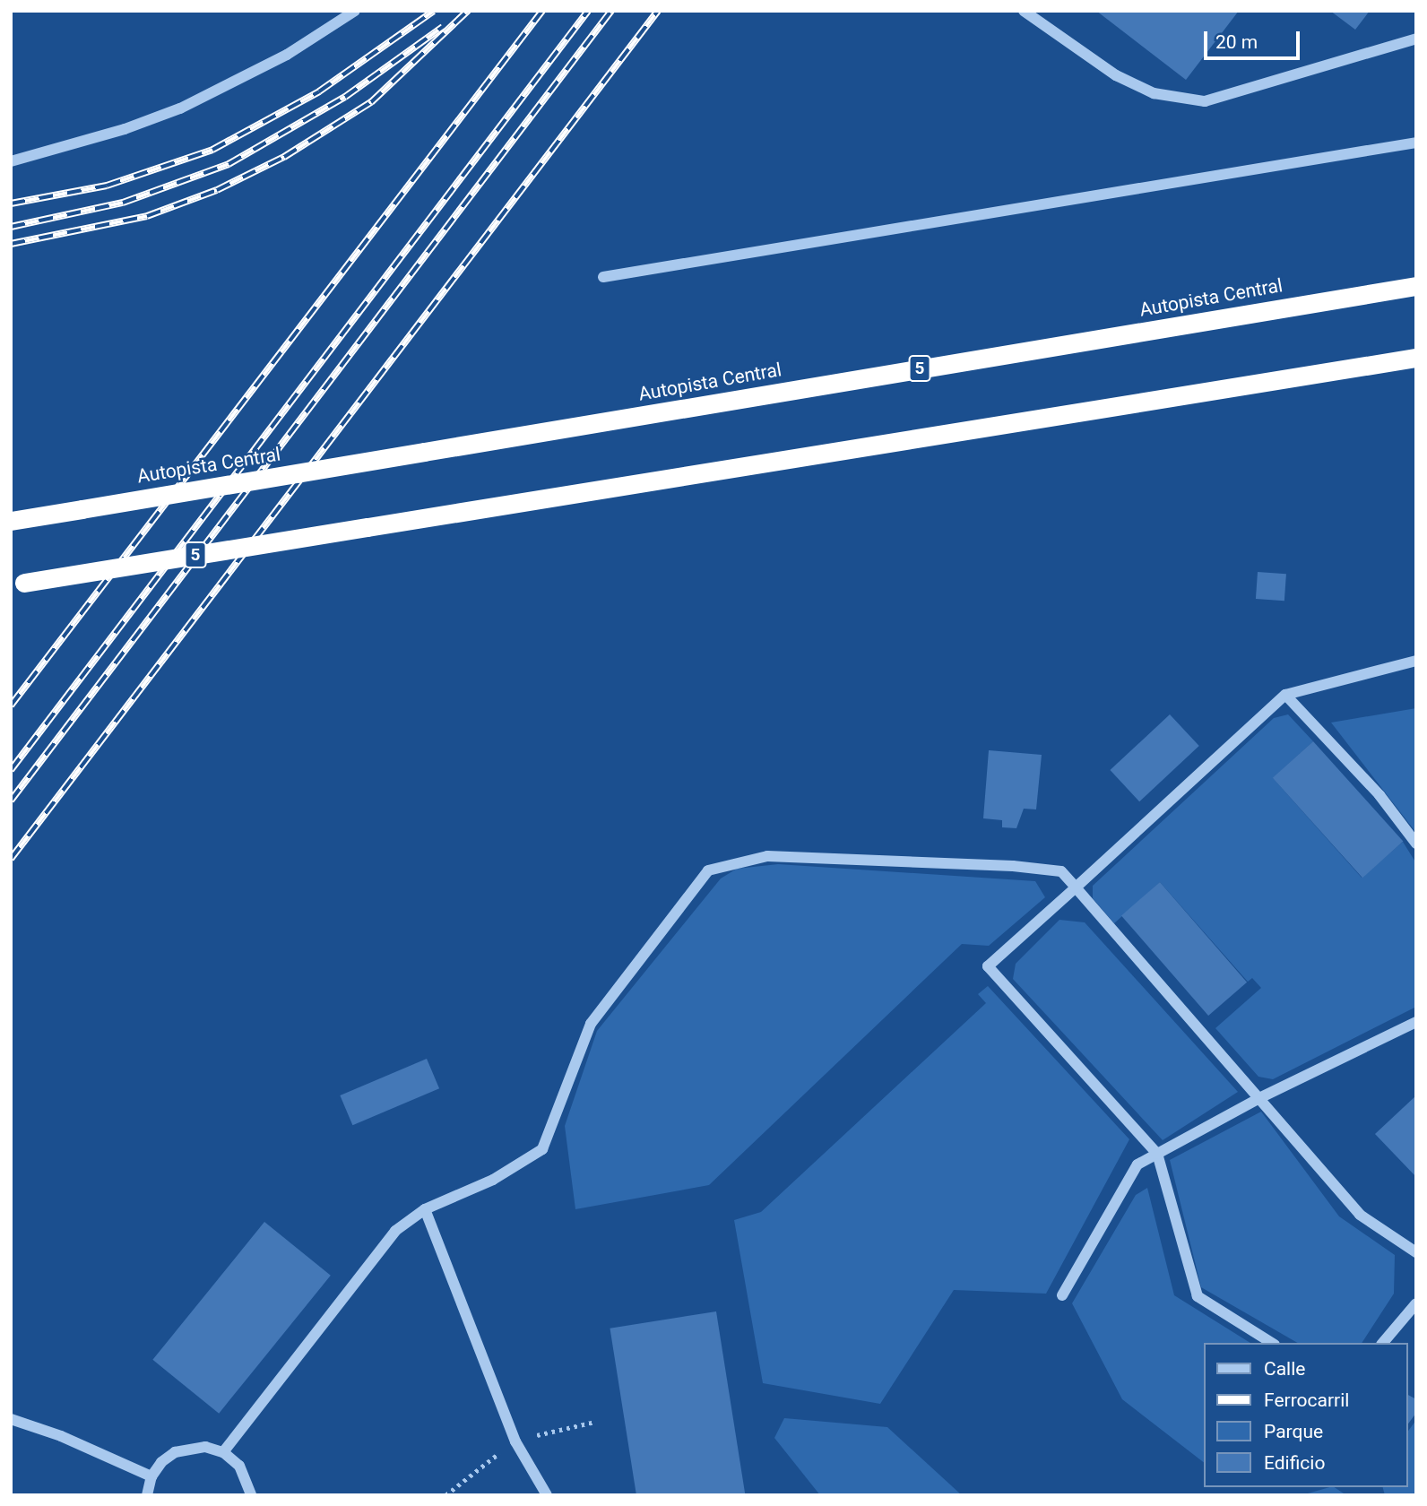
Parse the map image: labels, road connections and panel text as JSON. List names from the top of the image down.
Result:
{
  "streets": {
    "highway": ["Autopista Central", "5"]
  },
  "legend": [
    "Calle",
    "Ferrocarril",
    "Parque",
    "Edificio"
  ],
  "scale_bar": "20 m"
}
